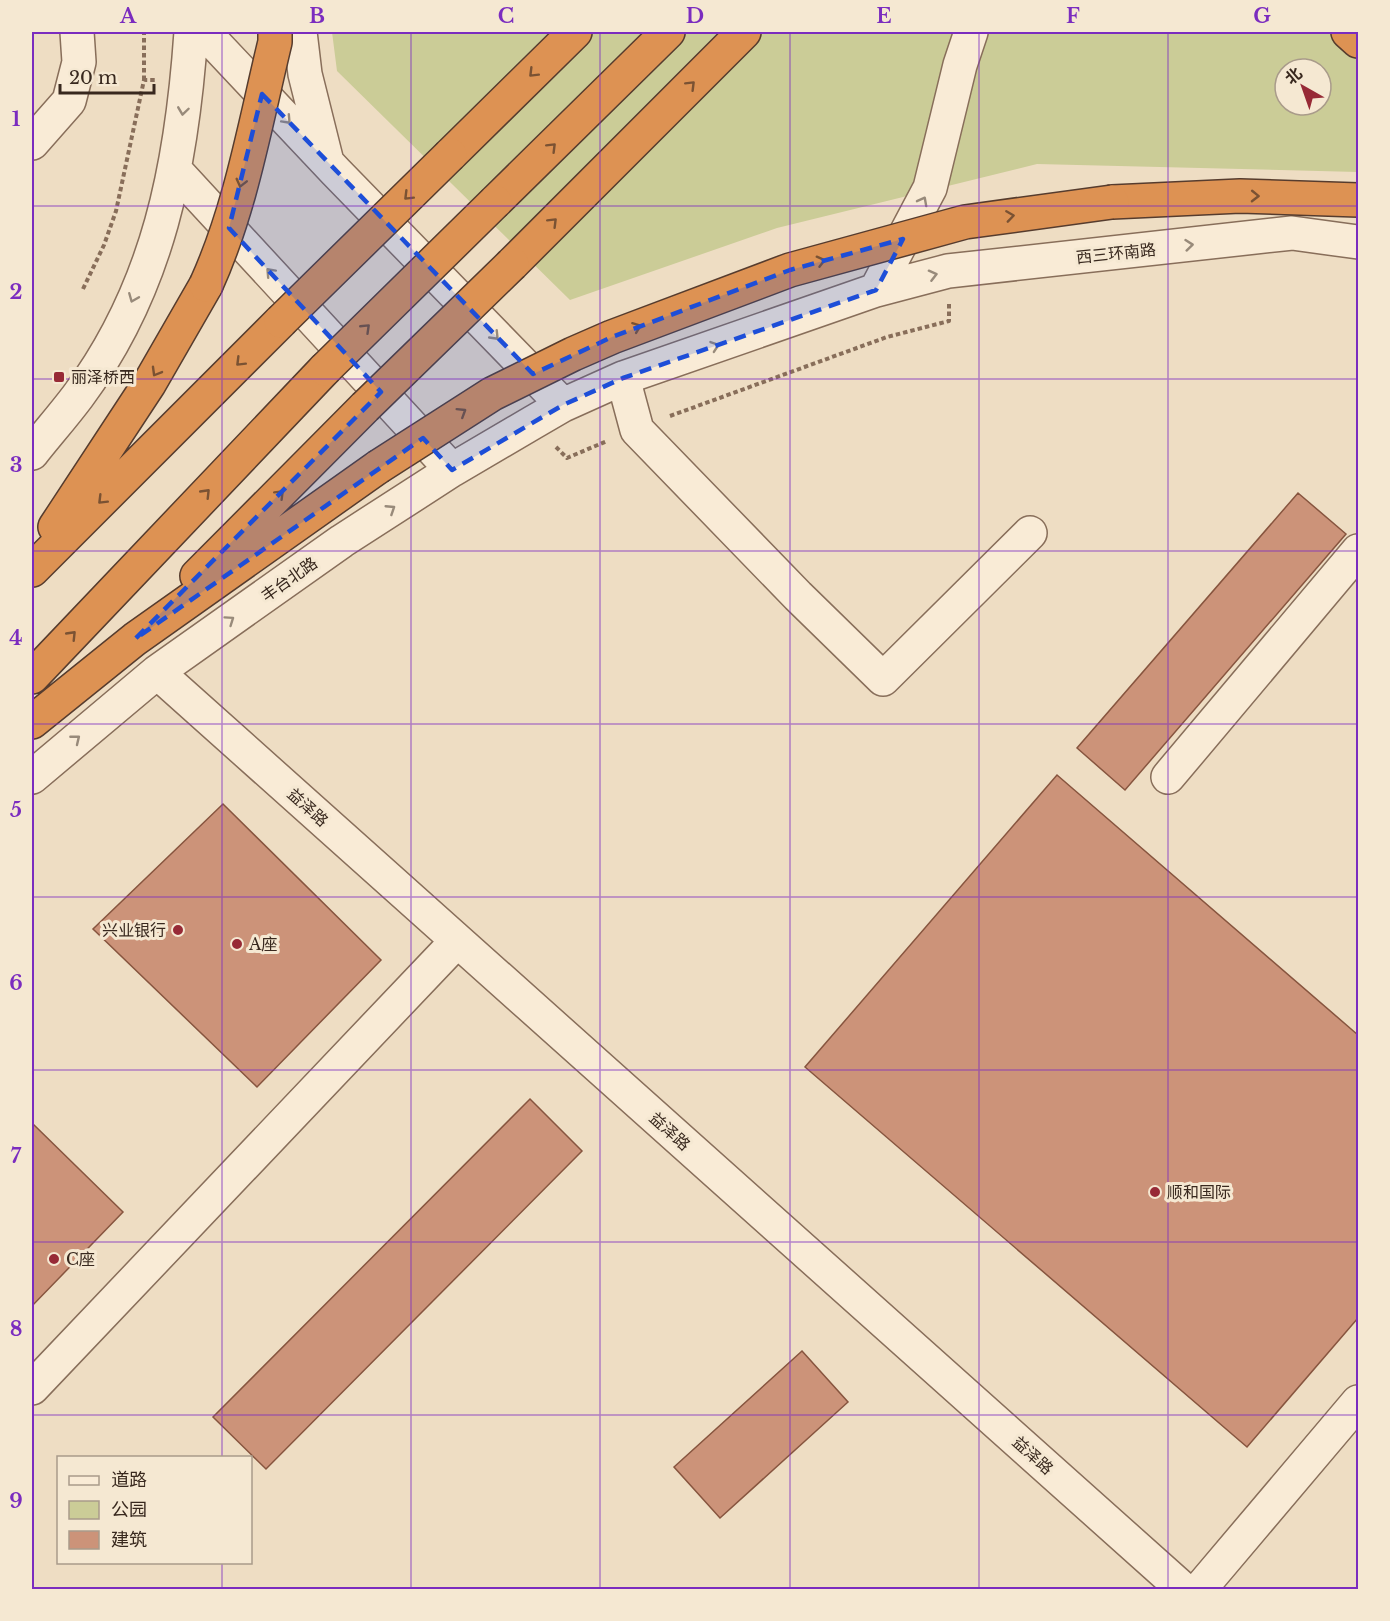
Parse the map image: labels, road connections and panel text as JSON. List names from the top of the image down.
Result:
{
  "streets": {
    "street": ["西三环南路", "丰台北路", "益泽路"]
  },
  "crossings": [
    ["西三环南路", "丰台北路"],
    ["丰台北路", "益泽路"]
  ],
  "one_way": ["西三环南路", "丰台北路"],
  "places": {
    "transit": ["丽泽桥西"],
    "other": [
      "兴业银行",
      "A座",
      "顺和国际",
      "C座"
    ]
  },
  "legend": ["道路", "公园", "建筑"],
  "scale_bar": "20 m",
  "north": "top left",
  "grid": {
    "columns": [
      "A",
      "B",
      "C",
      "D",
      "E",
      "F",
      "G"
    ],
    "rows": [
      "1",
      "2",
      "3",
      "4",
      "5",
      "6",
      "7",
      "8",
      "9"
    ]
  }
}
